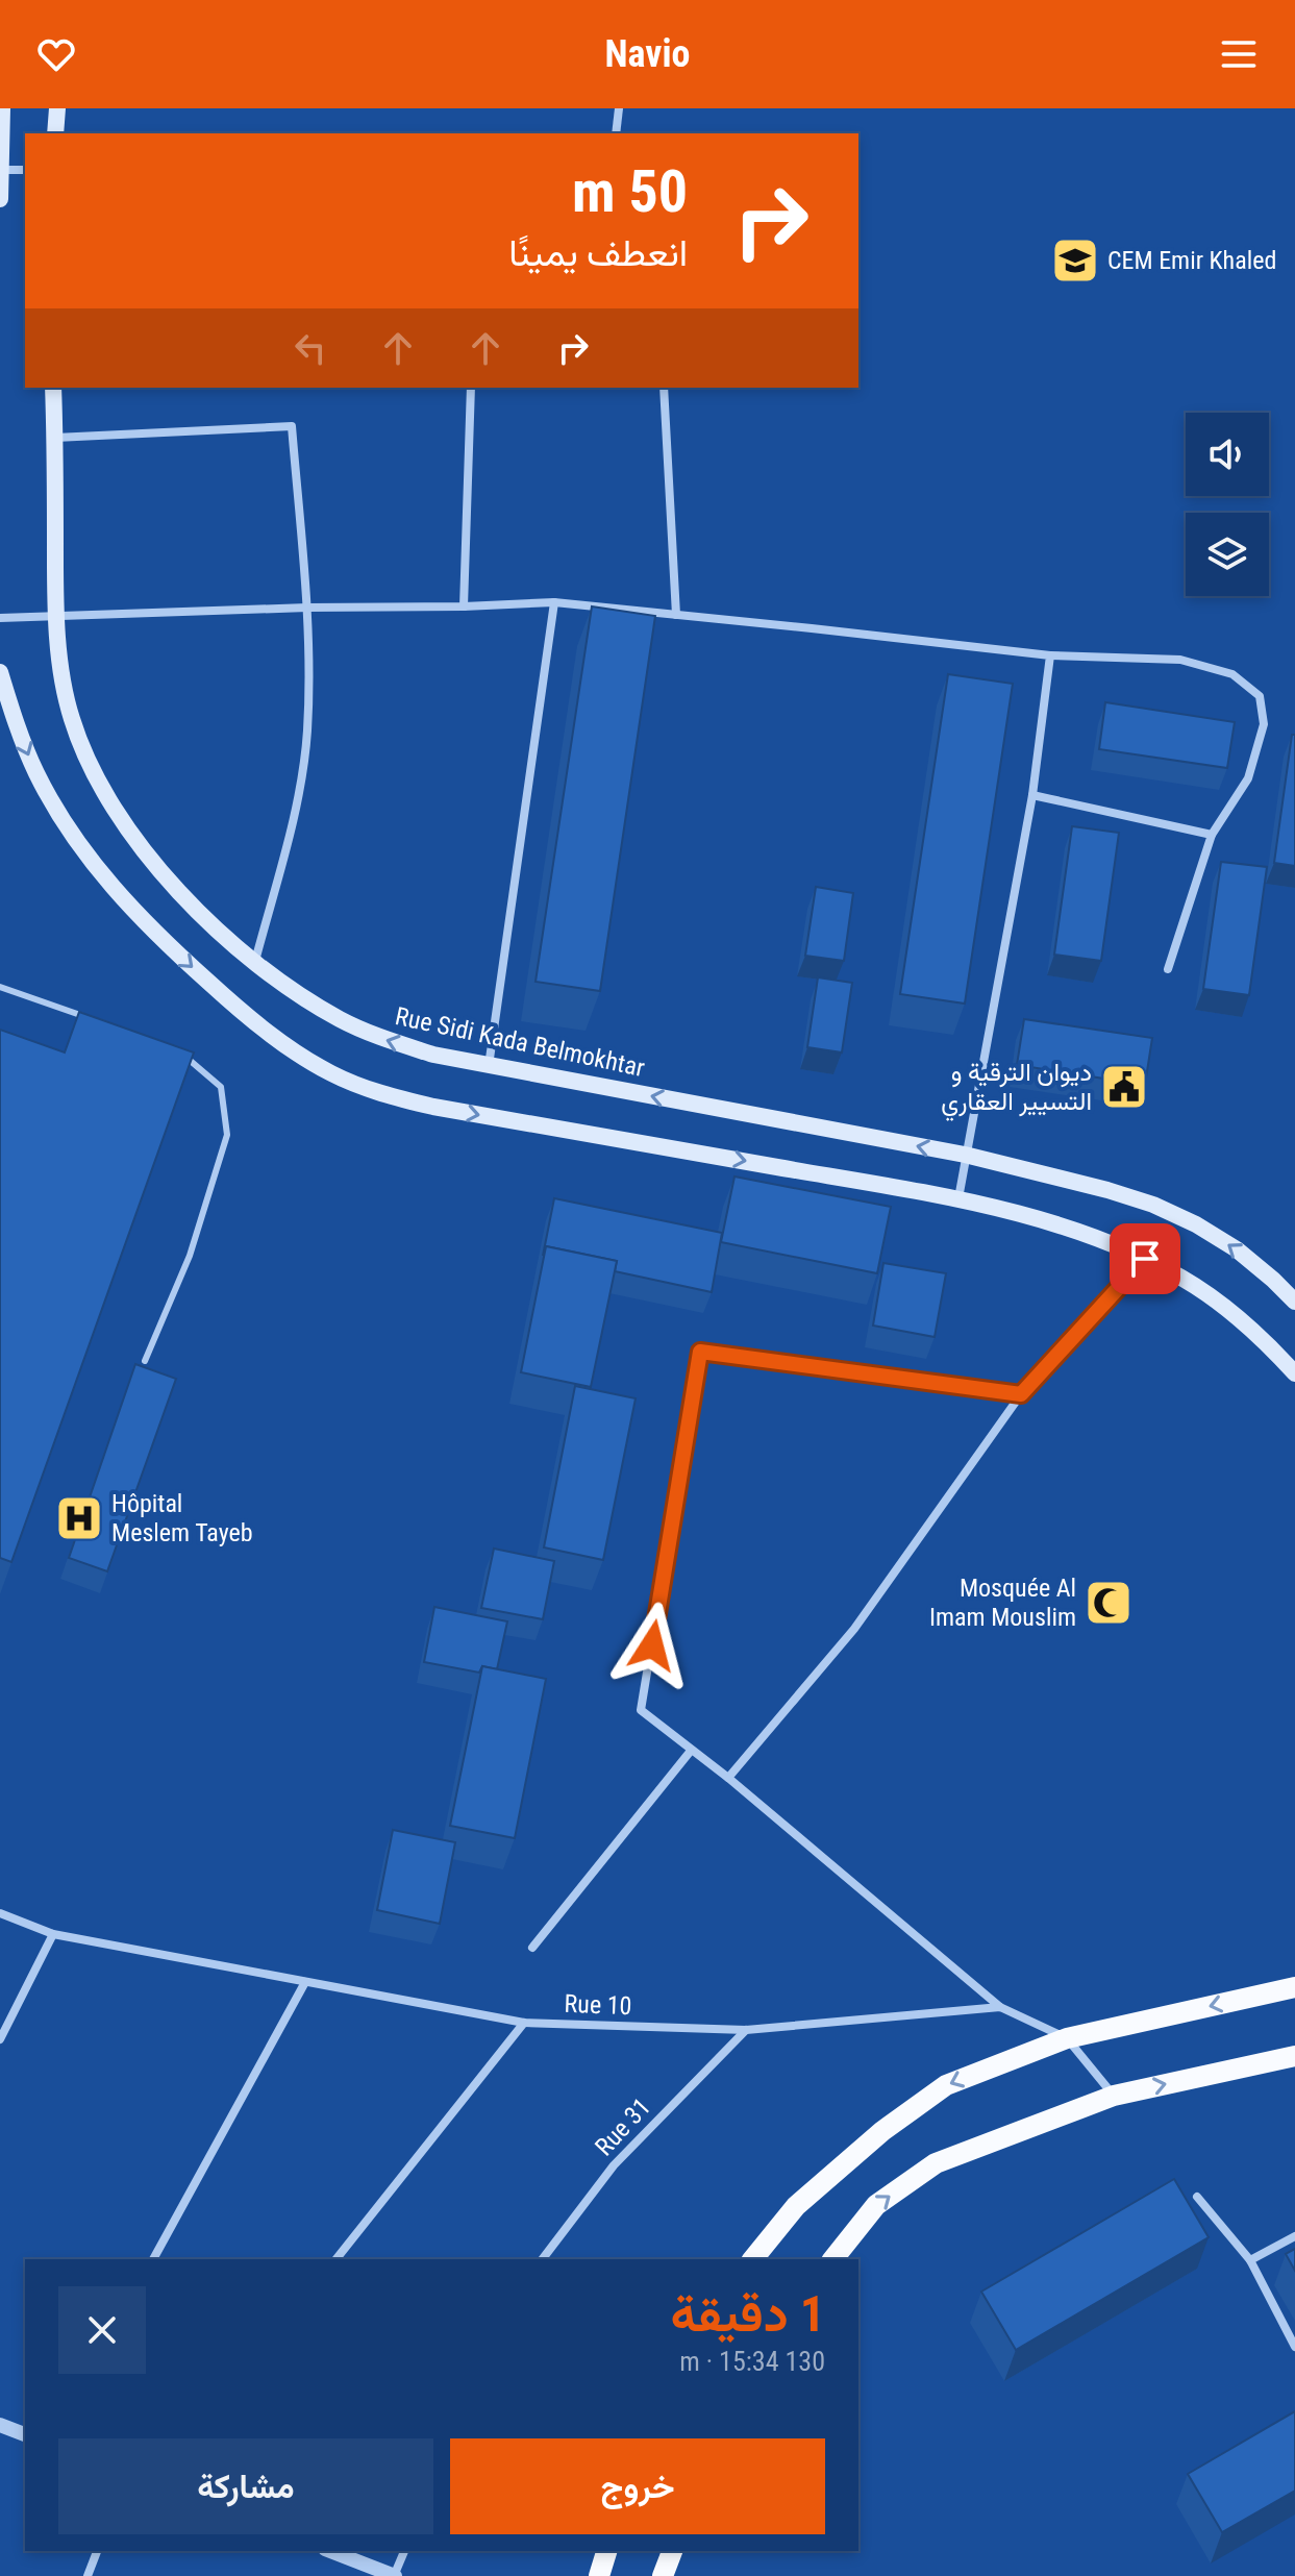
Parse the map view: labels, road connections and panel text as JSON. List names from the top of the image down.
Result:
{
  "streets": {
    "main road": ["Rue Sidi Kada Belmokhtar"],
    "street": ["Rue 10", "Rue 31"]
  },
  "crossings": [
    ["Rue 10", "Rue 31"]
  ],
  "places": {
    "school or university": ["CEM Emir Khaled"],
    "public building": ["ديوان الترقية و التسيير العقاري"],
    "hospital": ["Hôpital Meslem Tayeb"],
    "mosque": ["Mosquée Al Imam Mouslim"]
  },
  "page": {
    "header": "Navio",
    "turn": ["50 m", "انعطف يمينًا"],
    "heading": ["1 دقيقة", "130 m · 15:34"],
    "buttons": ["خروج", "مشاركة"]
  }
}
